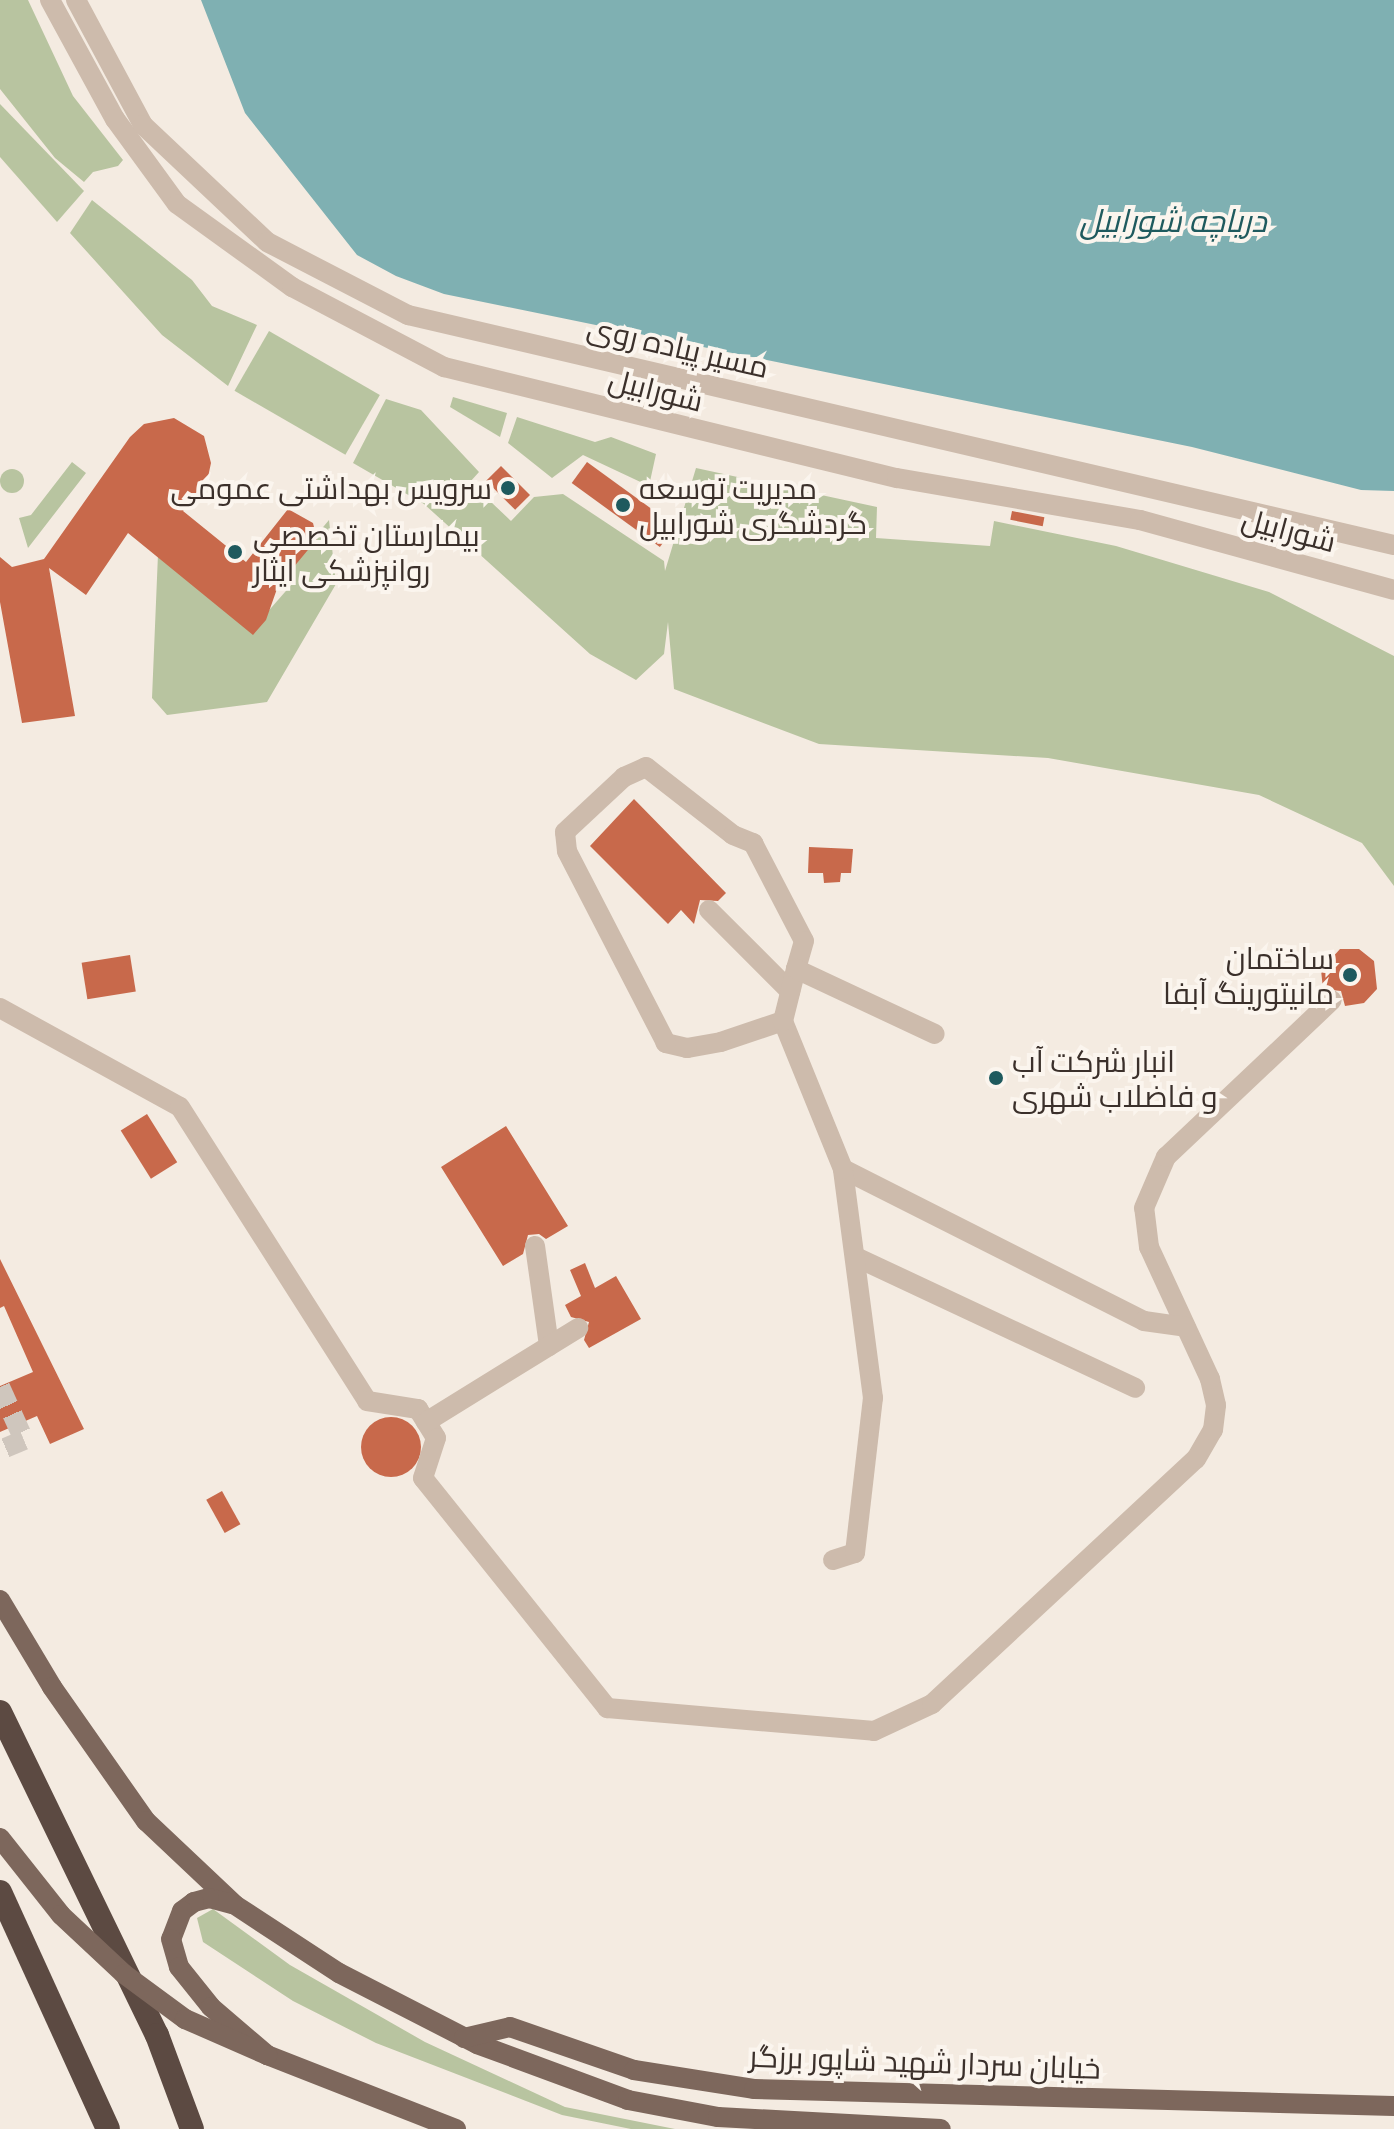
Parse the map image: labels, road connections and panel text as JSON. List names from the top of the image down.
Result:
{
  "streets": {
    "main road": ["خیابان سردار شهید شاپور برزگر"],
    "street": ["مسیر پیاده روی", "شورابیل"]
  },
  "water": ["دریاچه شورابیل"],
  "places": [
    "سرویس بهداشتی عمومی",
    "مدیریت توسعه گردشگری شورابیل",
    "بیمارستان تخصصی روانپزشکی ایثار",
    "ساختمان مانیتورینگ آبفا",
    "انبار شرکت آب و فاضلاب شهری"
  ]
}
